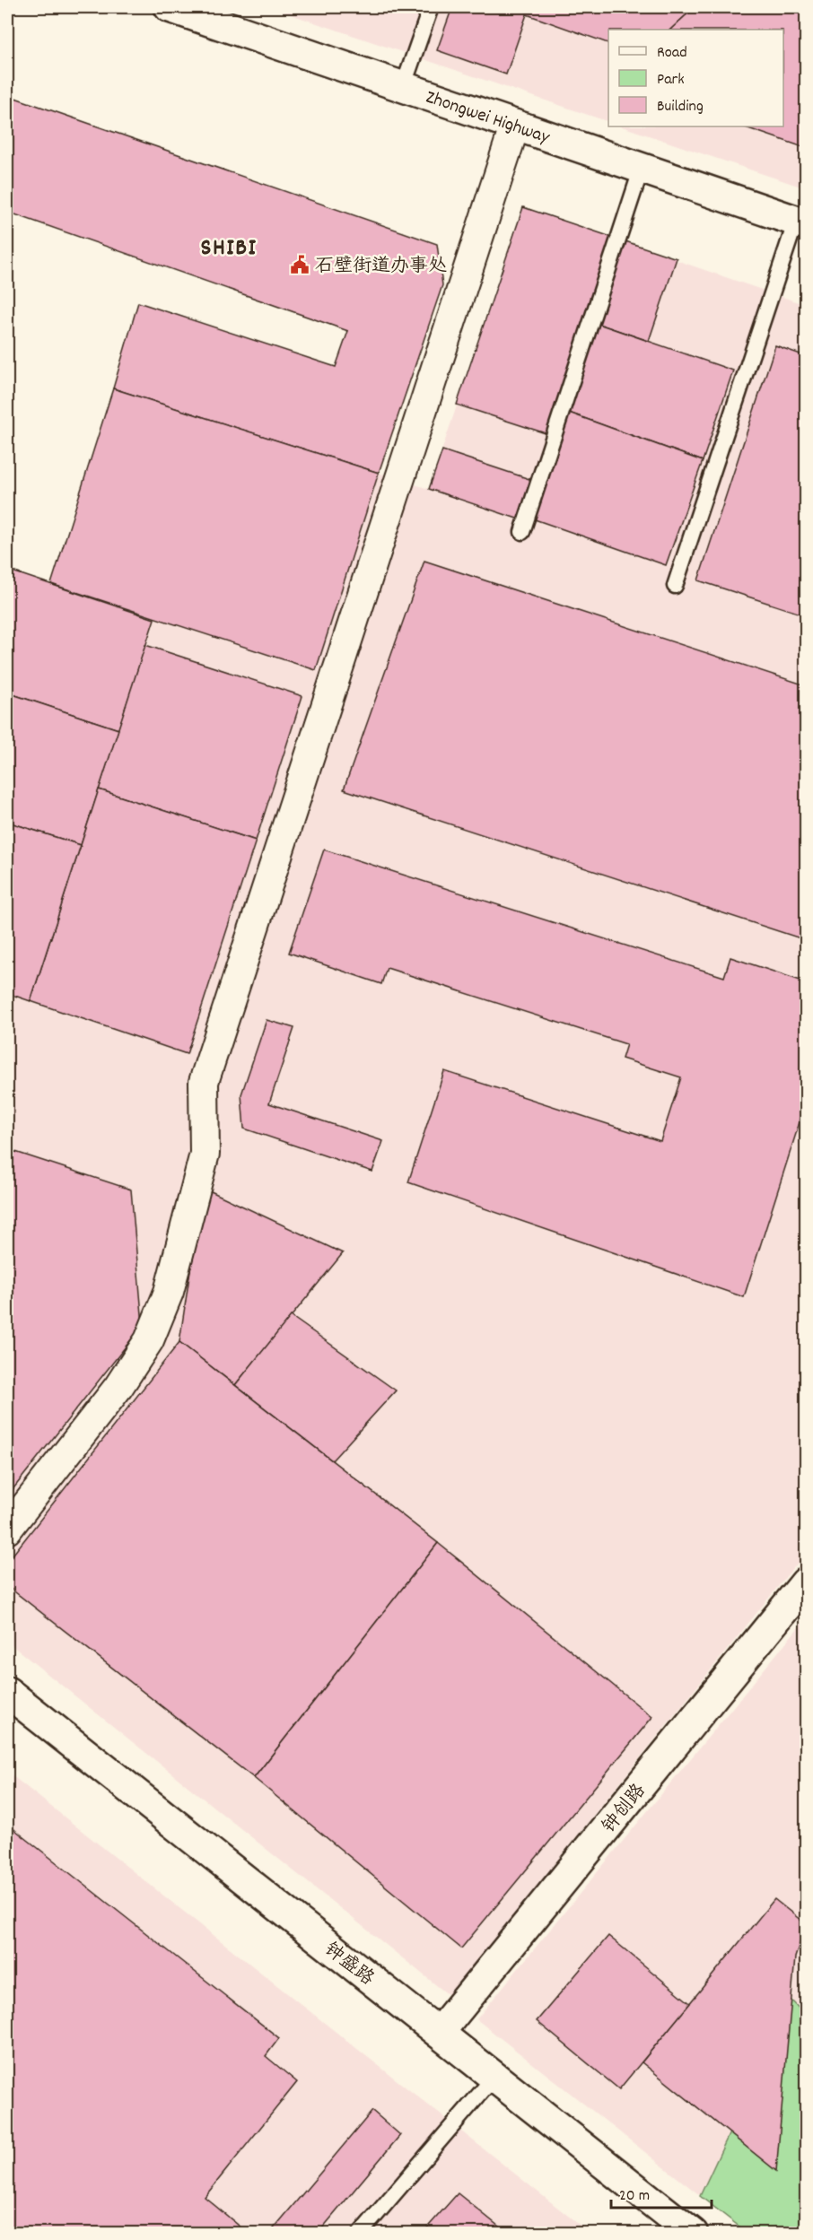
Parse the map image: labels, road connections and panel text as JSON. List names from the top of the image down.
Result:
{
  "streets": {
    "street": ["Zhongwei Highway", "钟创路", "钟盛路"]
  },
  "crossings": [
    ["钟创路", "钟盛路"]
  ],
  "districts": ["SHIBI"],
  "places": {
    "public building": ["石壁街道办事处"]
  },
  "legend": ["Road", "Park", "Building"],
  "scale_bar": "20 m"
}
